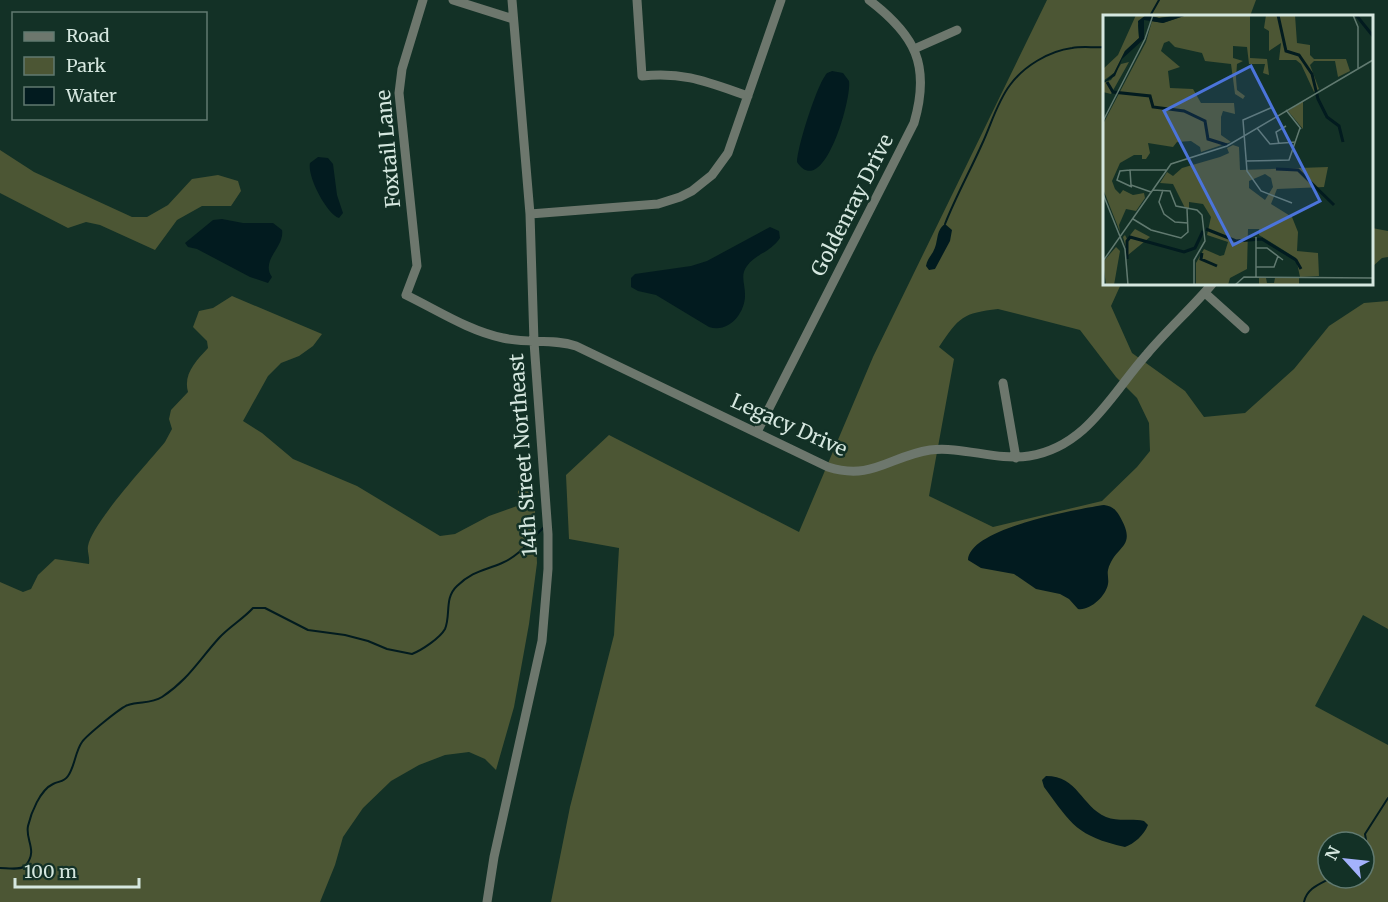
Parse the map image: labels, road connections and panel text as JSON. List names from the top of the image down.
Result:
{
  "streets": {
    "street": [
      "Foxtail Lane",
      "Goldenray Drive",
      "Legacy Drive",
      "14th Street Northeast"
    ]
  },
  "crossings": [
    ["Foxtail Lane", "Legacy Drive"],
    ["Goldenray Drive", "Legacy Drive"],
    ["Legacy Drive", "14th Street Northeast"]
  ],
  "legend": ["Road", "Park", "Water"],
  "scale_bar": "100 m",
  "north": "top left"
}
